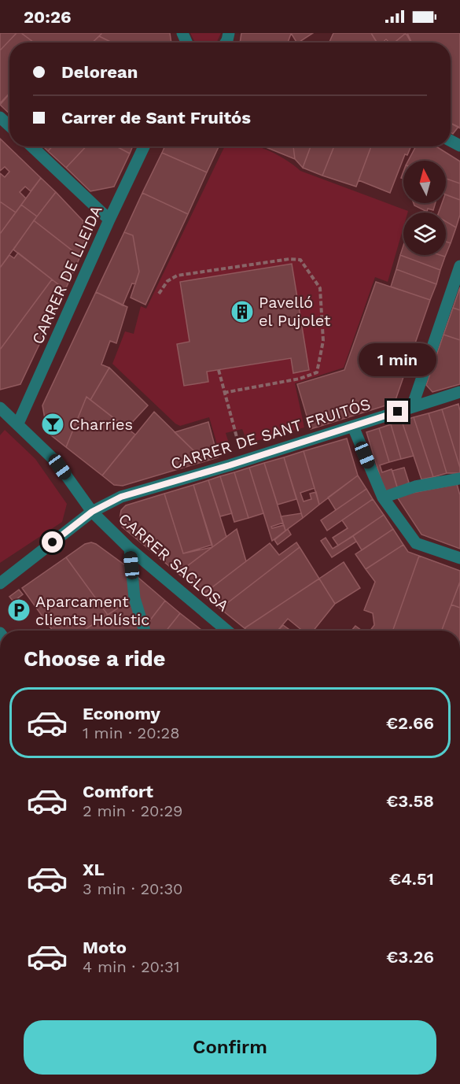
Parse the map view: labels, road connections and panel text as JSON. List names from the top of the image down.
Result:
{
  "streets": {
    "street": ["CARRER DE LLEIDA", "CARRER DE SANT FRUITÓS", "CARRER SACLOSA"]
  },
  "crossings": [
    ["CARRER DE LLEIDA", "CARRER SACLOSA"],
    ["CARRER DE SANT FRUITÓS", "CARRER SACLOSA"]
  ],
  "places": {
    "building": ["Pavelló el Pujolet"],
    "bar": ["Charries"],
    "parking": ["Aparcament clients Holístic"]
  },
  "north": "top",
  "page": {
    "status": "20:26",
    "banner": ["Delorean", "Carrer de Sant Fruitós"],
    "bubble": "1 min",
    "heading": "Choose a ride",
    "list": [
      {
        "name": "Economy",
        "note": "1 min · 20:28",
        "value": "€2.66"
      },
      {
        "name": "Comfort",
        "note": "2 min · 20:29",
        "value": "€3.58"
      },
      {
        "name": "XL",
        "note": "3 min · 20:30",
        "value": "€4.51"
      },
      {
        "name": "Moto",
        "note": "4 min · 20:31",
        "value": "€3.26"
      }
    ],
    "buttons": "Confirm"
  }
}
